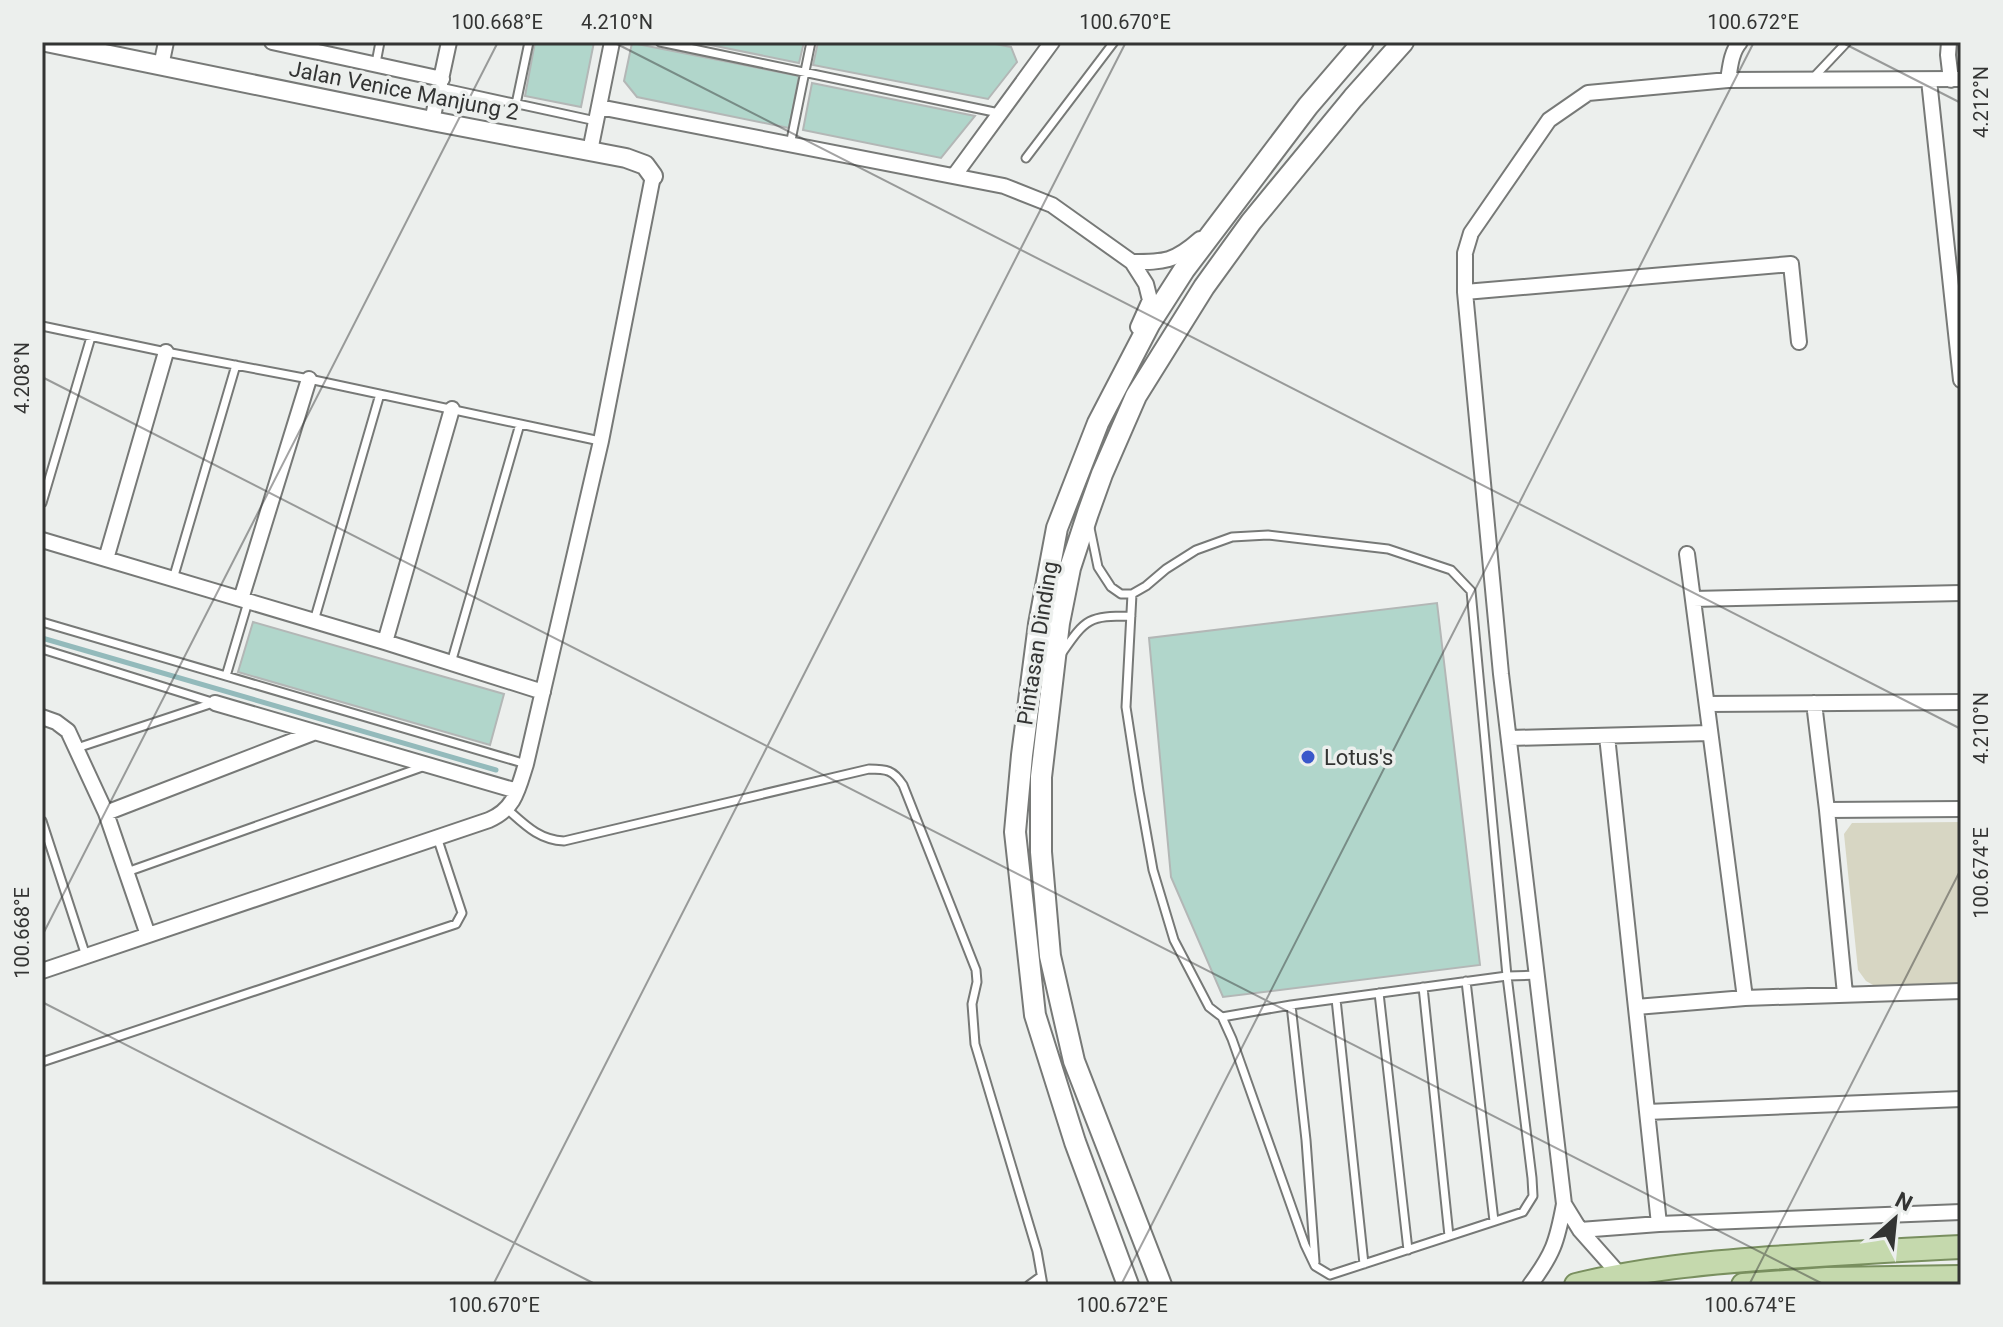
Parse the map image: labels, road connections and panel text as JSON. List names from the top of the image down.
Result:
{
  "streets": {
    "main road": ["Pintasan Dinding"],
    "street": ["Jalan Venice Manjung 2"]
  },
  "places": ["Lotus's"],
  "north": "top right",
  "coordinates": [
    "100.668°E",
    "4.210°N",
    "100.670°E",
    "100.672°E",
    "4.212°N",
    "4.208°N",
    "100.674°E"
  ]
}
